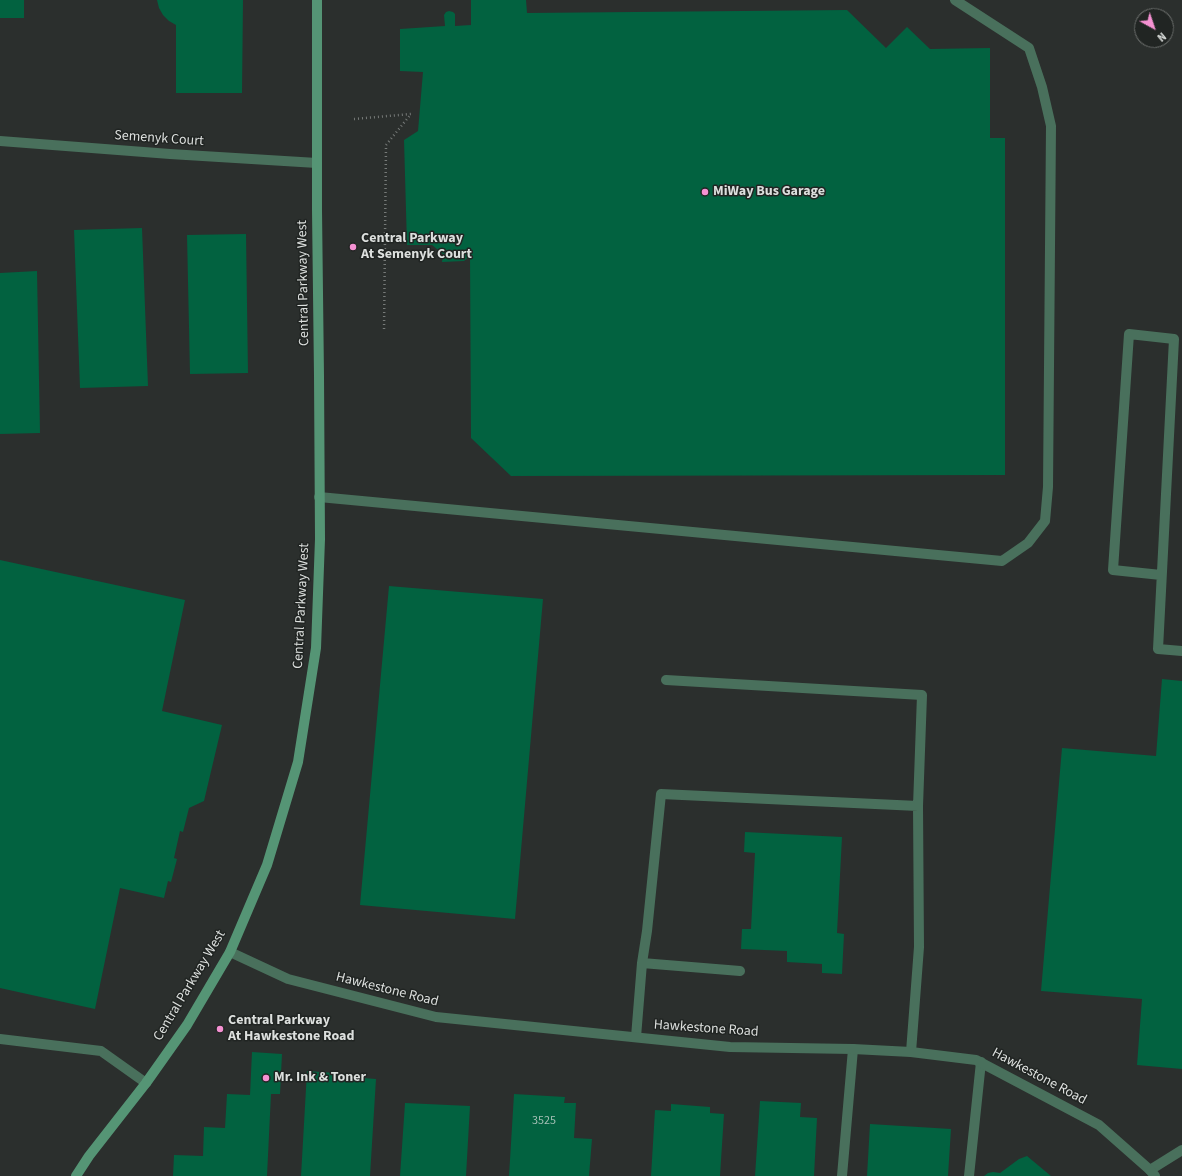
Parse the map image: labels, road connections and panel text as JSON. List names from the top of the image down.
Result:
{
  "streets": {
    "street": ["Semenyk Court", "Central Parkway West", "Hawkestone Road"]
  },
  "crossings": [
    ["Semenyk Court", "Central Parkway West"],
    ["Central Parkway West", "Hawkestone Road"]
  ],
  "places": [
    "MiWay Bus Garage",
    "Central Parkway At Semenyk Court",
    "Central Parkway At Hawkestone Road",
    "Mr. Ink & Toner"
  ],
  "house_numbers": ["3525"],
  "north": "bottom right"
}
